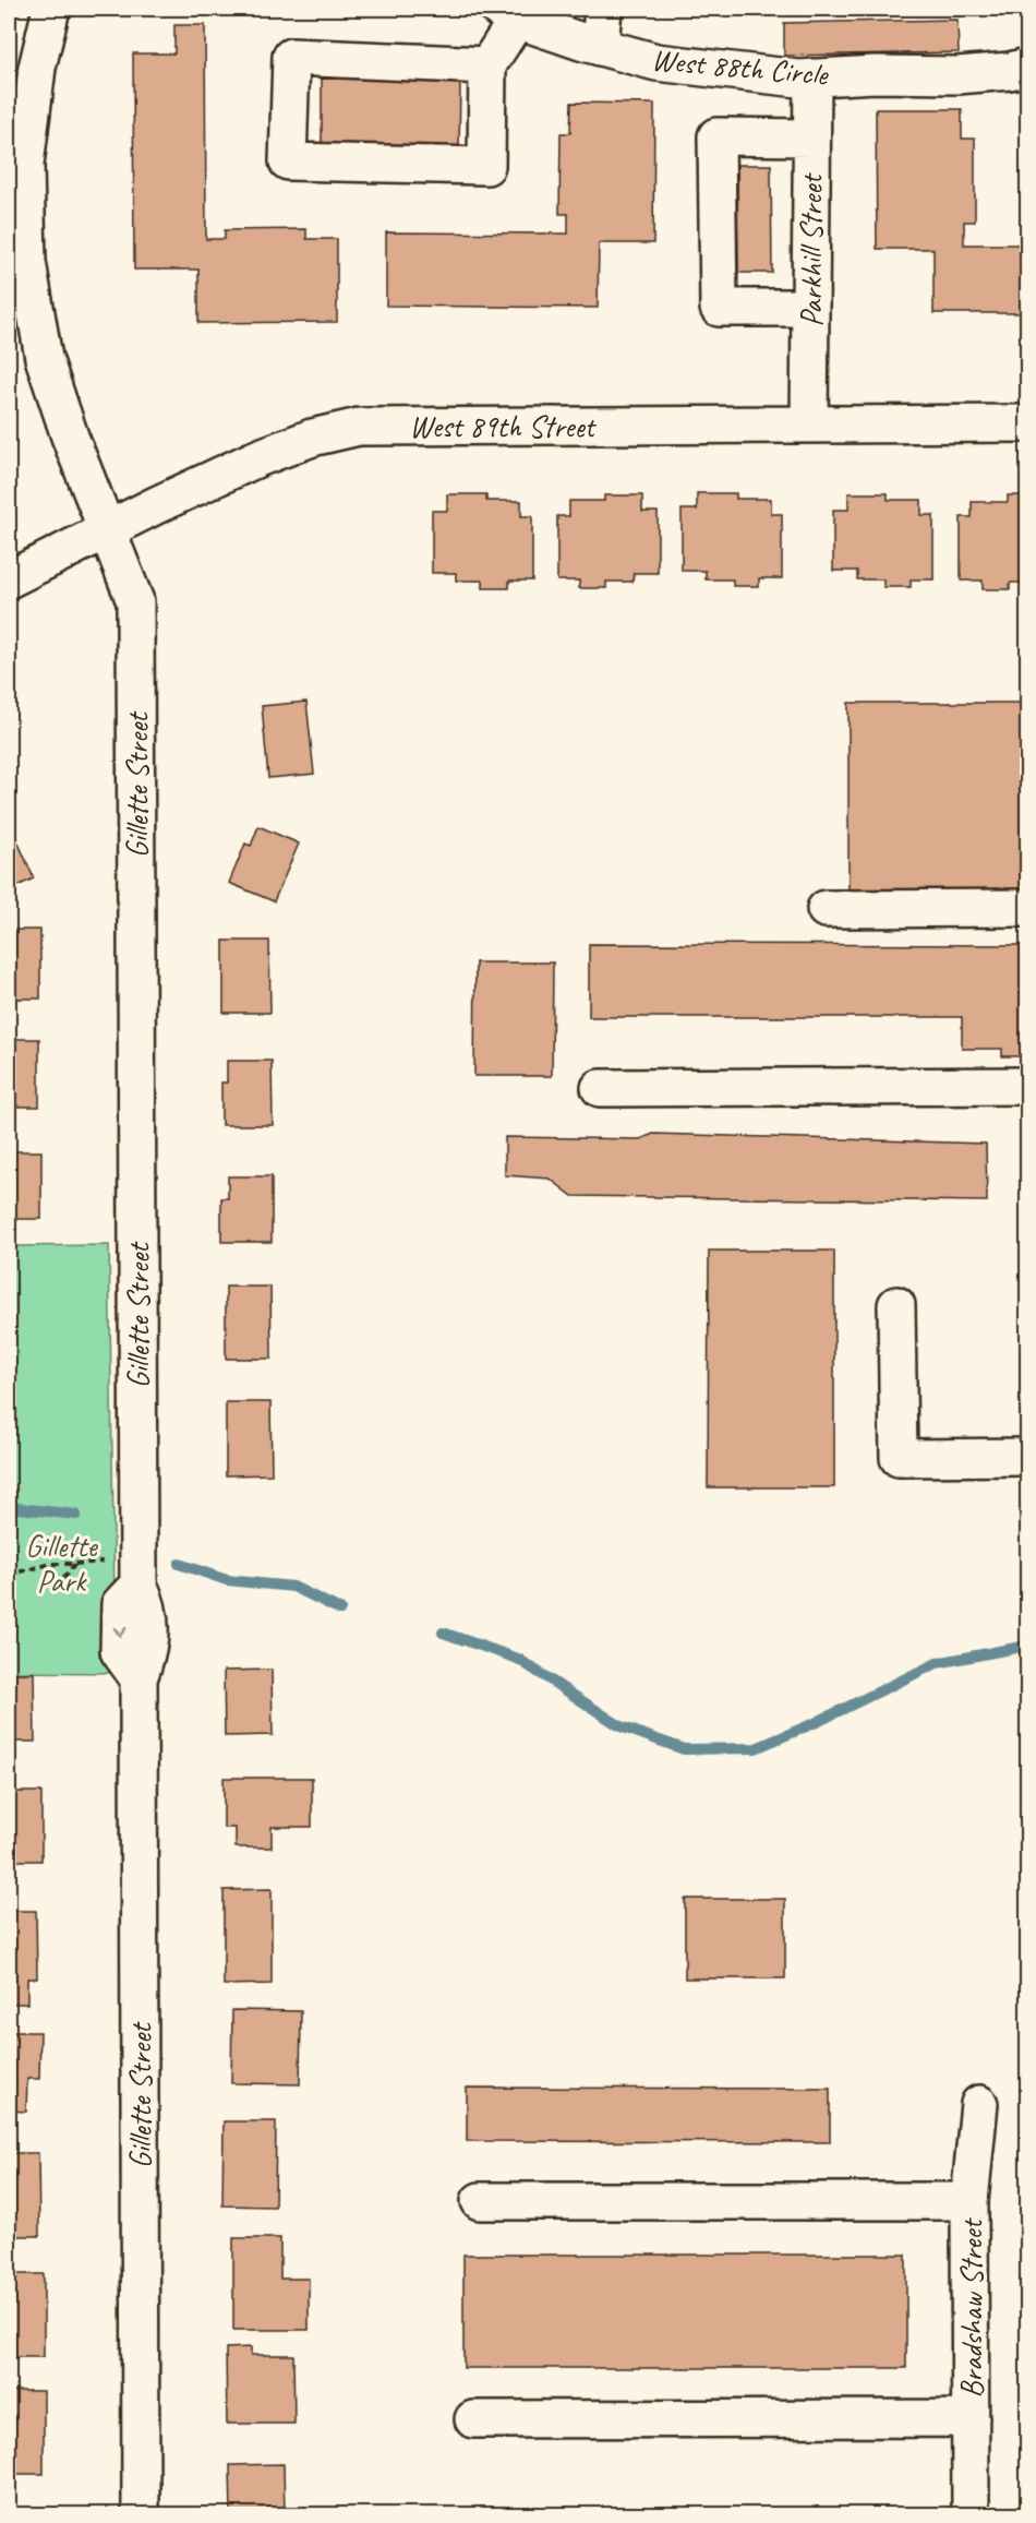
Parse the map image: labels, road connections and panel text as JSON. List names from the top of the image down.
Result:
{
  "streets": {
    "street": [
      "West 88th Circle",
      "Parkhill Street",
      "West 89th Street",
      "Gillette Street",
      "Bradshaw Street"
    ]
  },
  "crossings": [
    ["West 88th Circle", "Parkhill Street"],
    ["Parkhill Street", "West 89th Street"],
    ["West 89th Street", "Gillette Street"]
  ],
  "parks": ["Gillette Park"]
}
